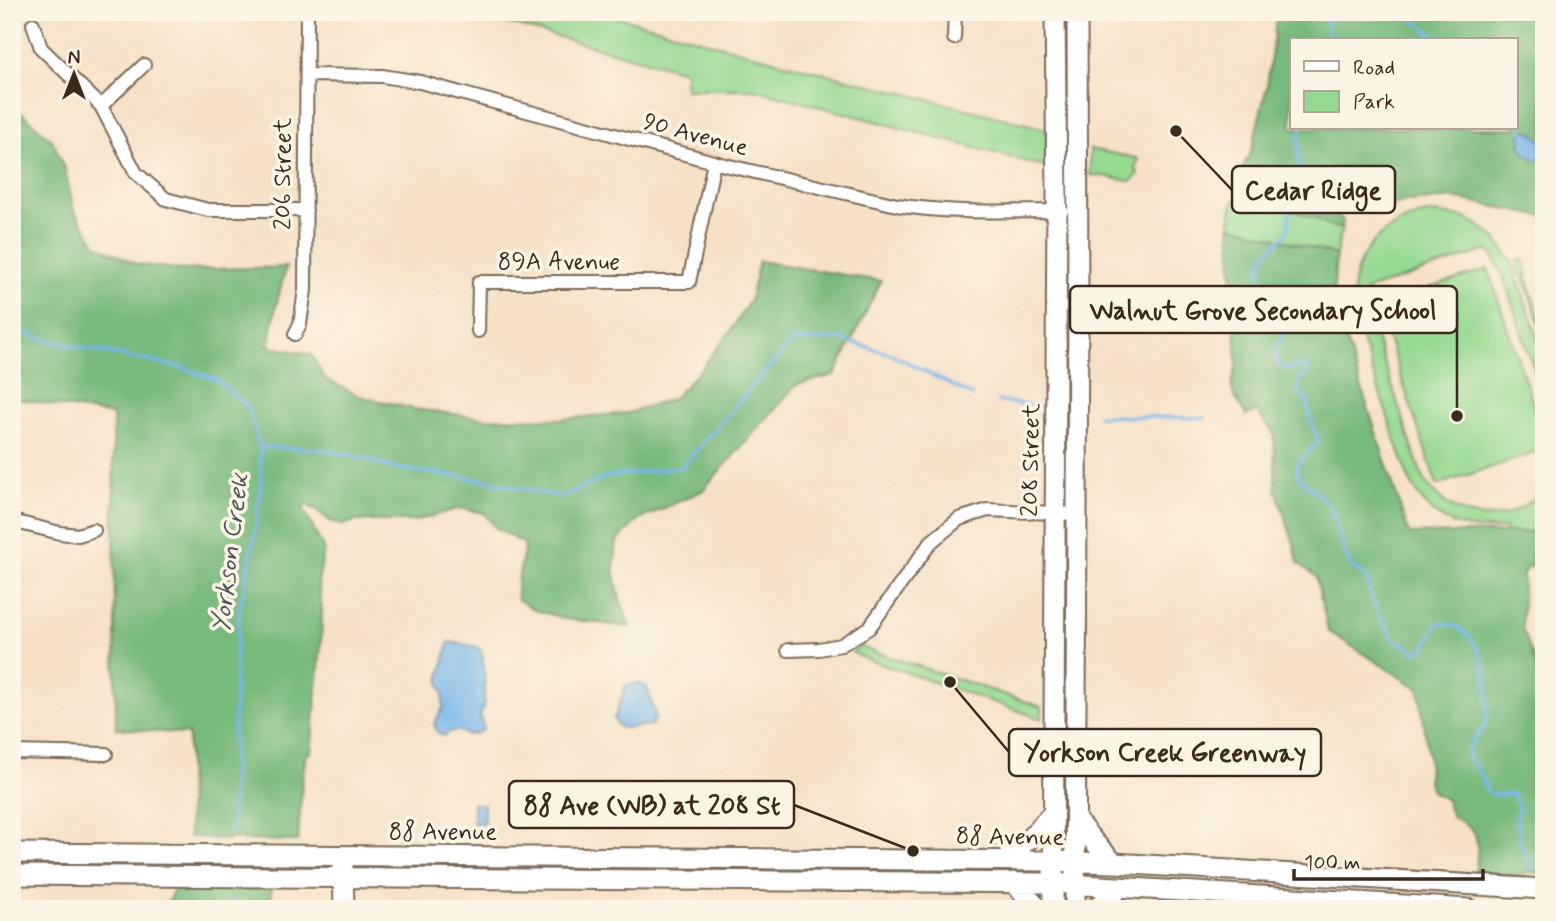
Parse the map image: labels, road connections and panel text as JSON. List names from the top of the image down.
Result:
{
  "streets": {
    "main road": ["208 Street", "88 Avenue"],
    "street": ["90 Avenue", "206 Street", "89A Avenue"]
  },
  "crossings": [
    ["90 Avenue", "206 Street"],
    ["90 Avenue", "89A Avenue"],
    ["90 Avenue", "208 Street"],
    ["208 Street", "88 Avenue"]
  ],
  "water": ["Yorkson Creek"],
  "places": [
    "Cedar Ridge",
    "Walnut Grove Secondary School",
    "Yorkson Creek Greenway",
    "88 Ave (WB) at 208 St"
  ],
  "legend": ["Road", "Park"],
  "scale_bar": "100 m",
  "north": "top"
}
